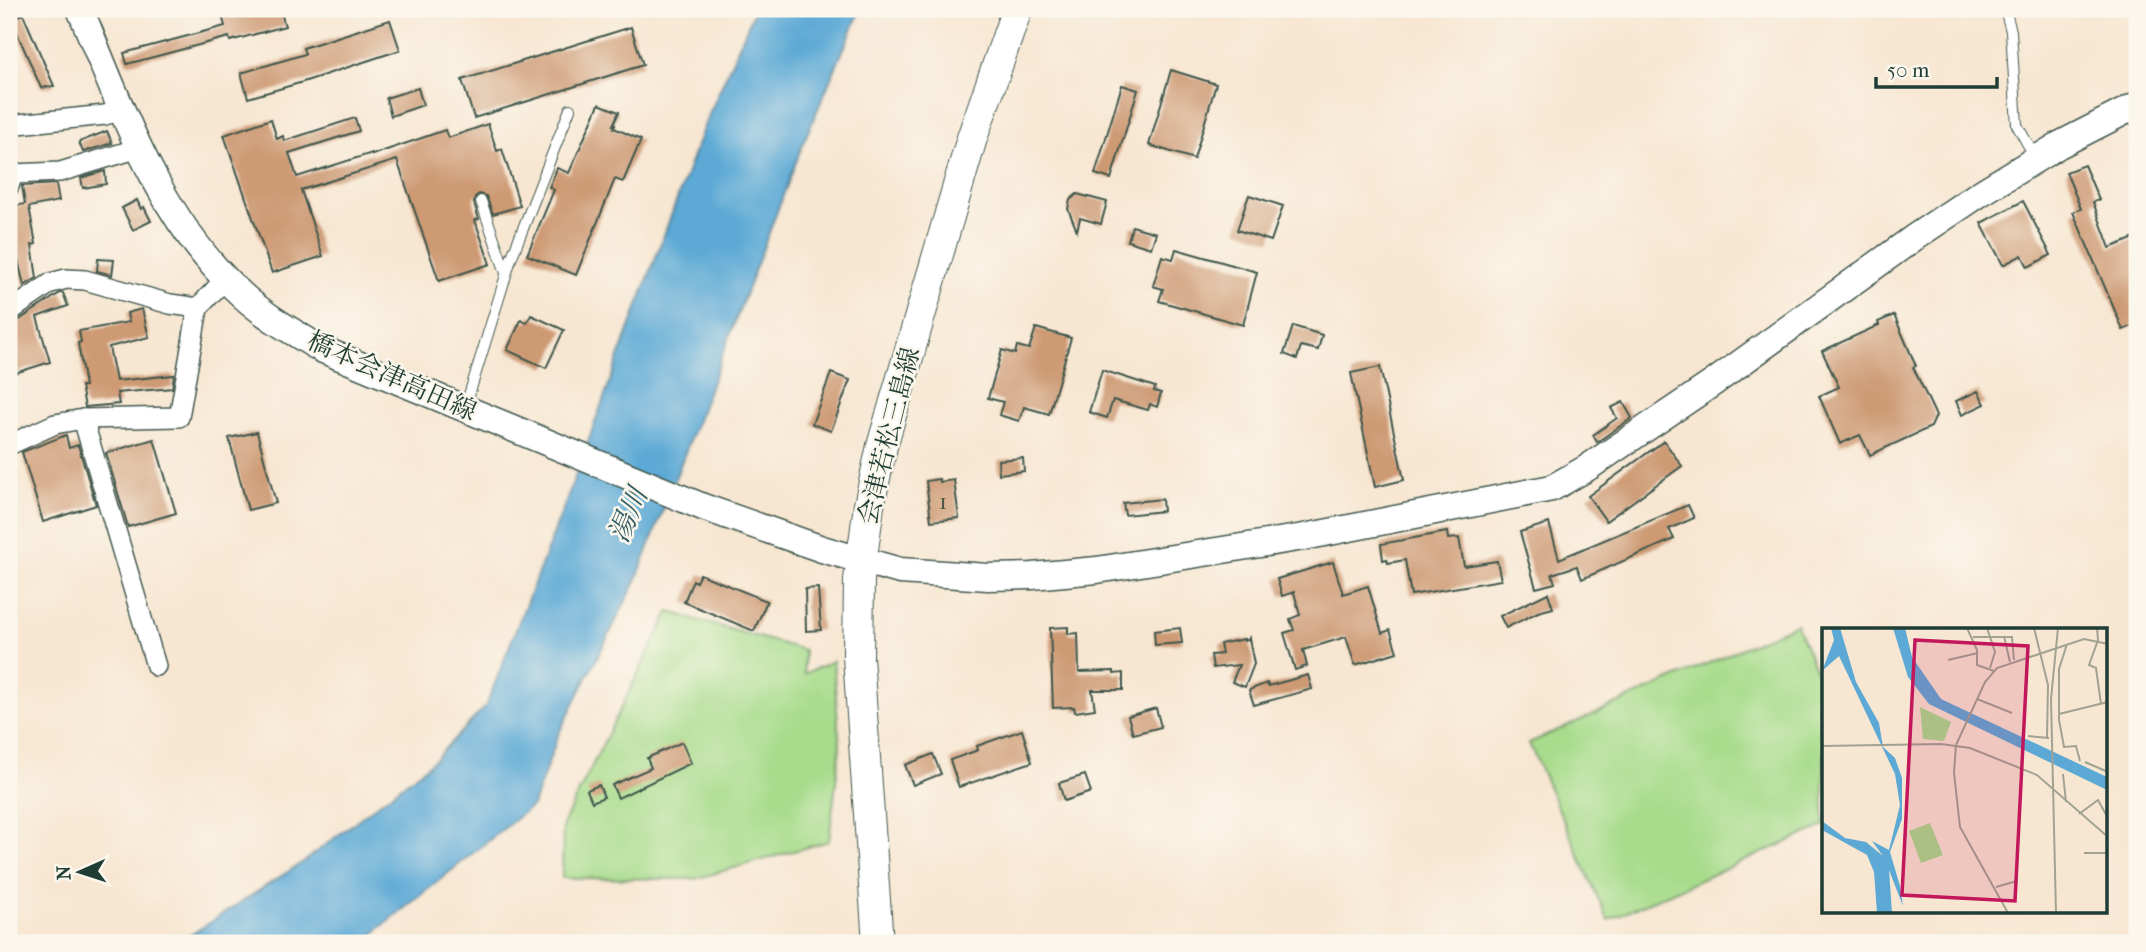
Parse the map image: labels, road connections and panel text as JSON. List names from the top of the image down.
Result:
{
  "streets": {
    "main road": ["会津若松三島線"],
    "street": ["橋本会津高田線"]
  },
  "crossings": [
    ["橋本会津高田線", "会津若松三島線"]
  ],
  "water": ["湯川"],
  "house_numbers": ["1"],
  "scale_bar": "50 m",
  "north": "left"
}
